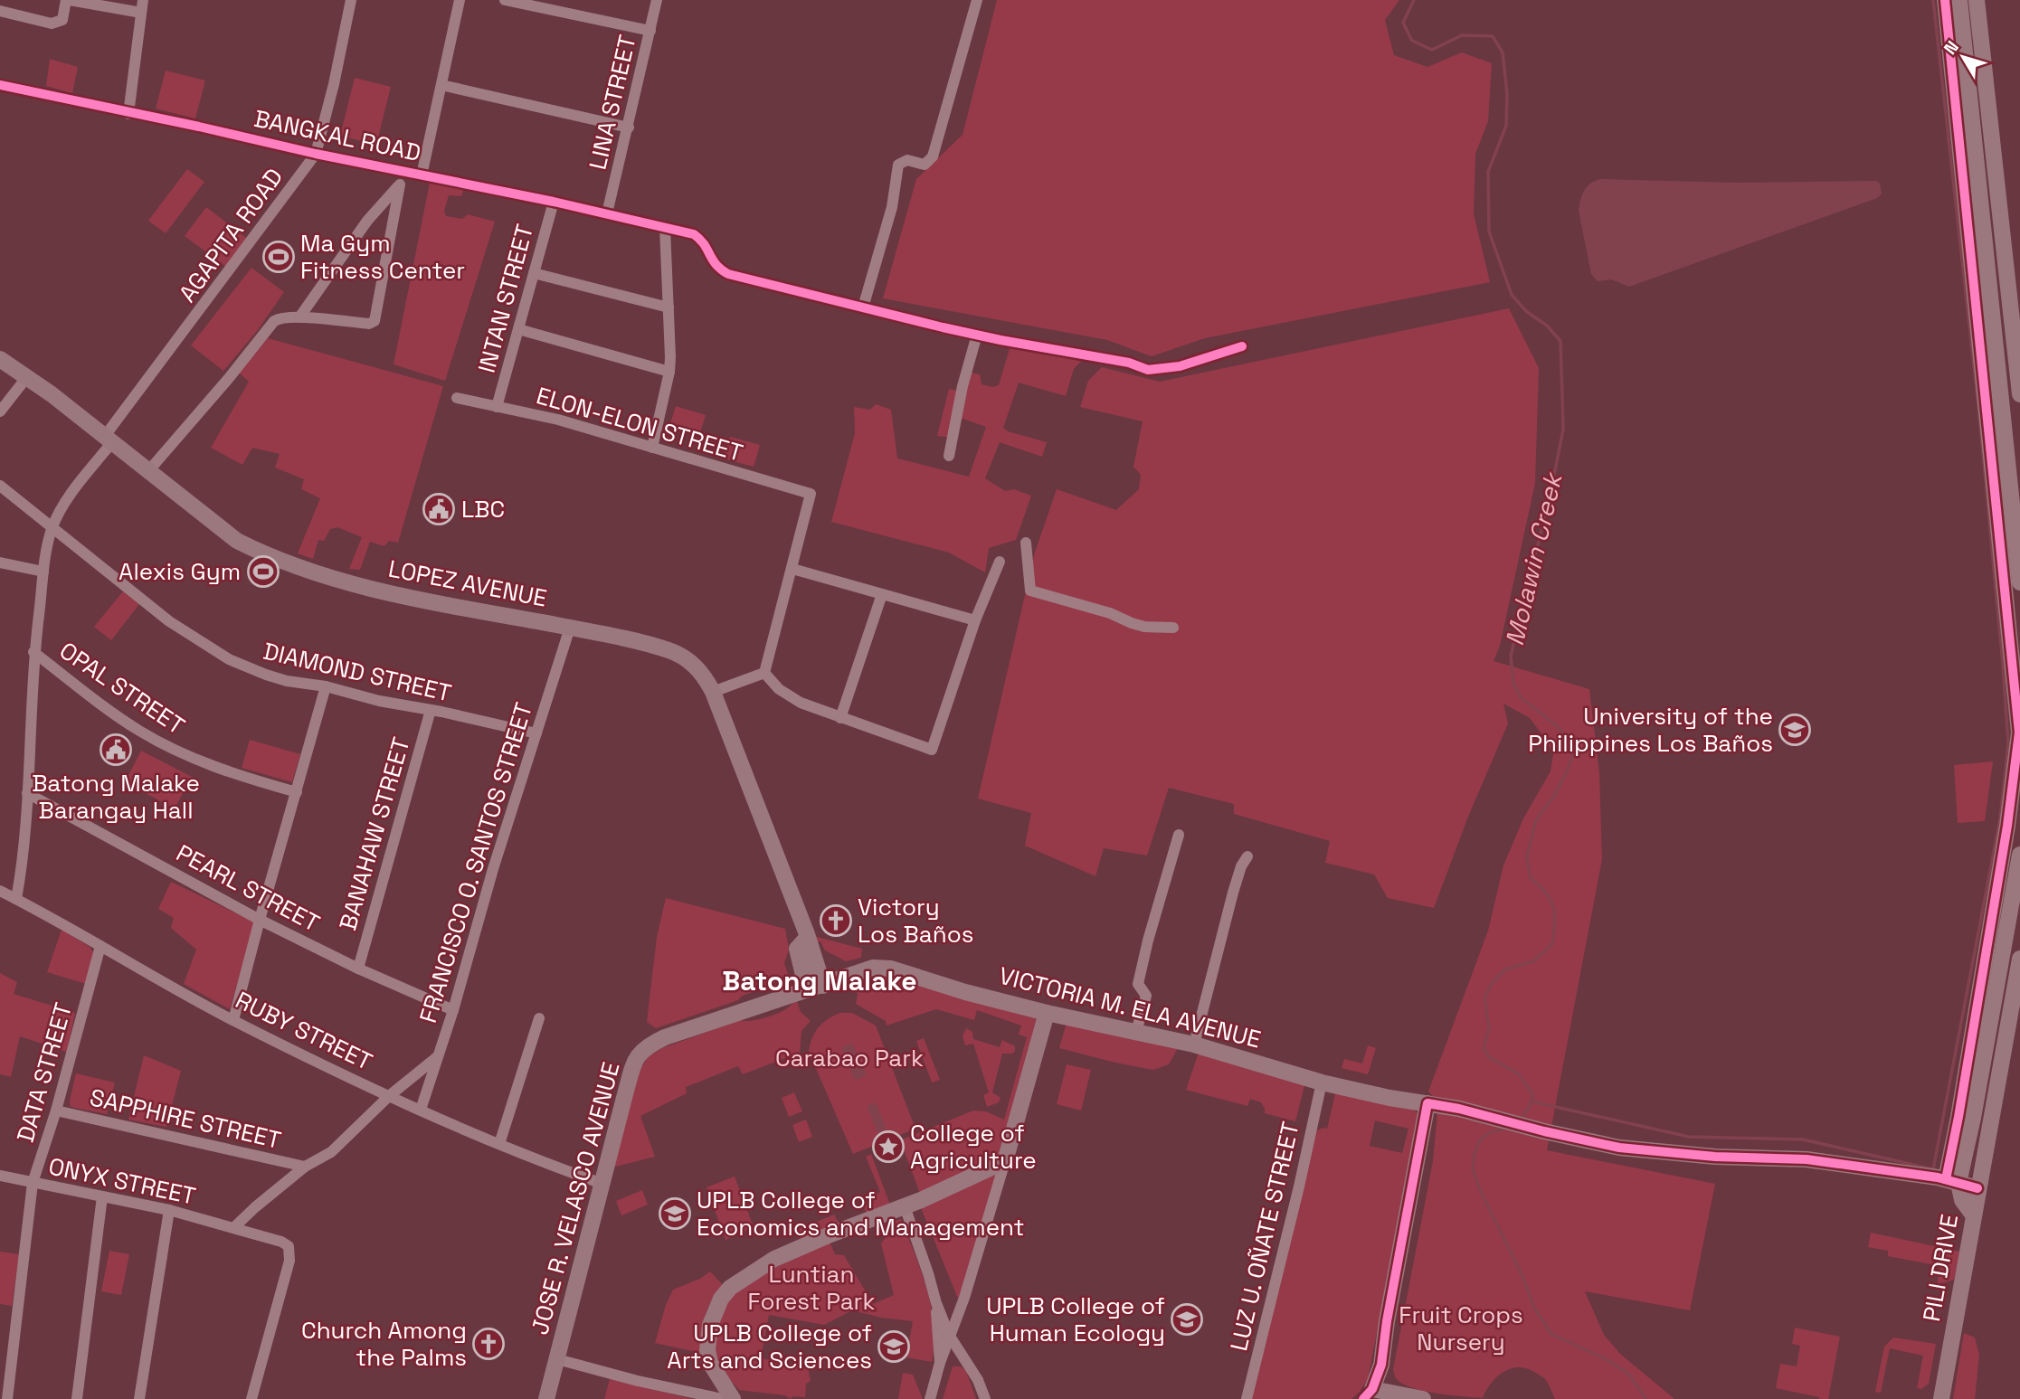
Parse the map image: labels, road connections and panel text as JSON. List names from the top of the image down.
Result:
{
  "streets": {
    "street": [
      "LINA STREET",
      "BANGKAL ROAD",
      "AGAPITA ROAD",
      "INTAN STREET",
      "ELON-ELON STREET",
      "LOPEZ AVENUE",
      "DIAMOND STREET",
      "OPAL STREET",
      "BANAHAW STREET",
      "FRANCISCO O. SANTOS STREET",
      "PEARL STREET",
      "VICTORIA M. ELA AVENUE",
      "RUBY STREET",
      "DATA STREET",
      "SAPPHIRE STREET",
      "ONYX STREET",
      "JOSE R. VELASCO AVENUE",
      "LUZ U. OÑATE STREET",
      "PILI DRIVE"
    ]
  },
  "crossings": [
    ["LINA STREET", "BANGKAL ROAD"],
    ["BANGKAL ROAD", "AGAPITA ROAD"],
    ["BANGKAL ROAD", "INTAN STREET"],
    ["AGAPITA ROAD", "LOPEZ AVENUE"],
    ["AGAPITA ROAD", "DIAMOND STREET"],
    ["AGAPITA ROAD", "OPAL STREET"],
    ["AGAPITA ROAD", "PEARL STREET"],
    ["AGAPITA ROAD", "RUBY STREET"],
    ["INTAN STREET", "ELON-ELON STREET"],
    ["LOPEZ AVENUE", "FRANCISCO O. SANTOS STREET"],
    ["LOPEZ AVENUE", "VICTORIA M. ELA AVENUE"],
    ["LOPEZ AVENUE", "JOSE R. VELASCO AVENUE"],
    ["DIAMOND STREET", "BANAHAW STREET"],
    ["DIAMOND STREET", "FRANCISCO O. SANTOS STREET"],
    ["BANAHAW STREET", "PEARL STREET"],
    ["FRANCISCO O. SANTOS STREET", "PEARL STREET"],
    ["FRANCISCO O. SANTOS STREET", "RUBY STREET"],
    ["VICTORIA M. ELA AVENUE", "JOSE R. VELASCO AVENUE"],
    ["VICTORIA M. ELA AVENUE", "LUZ U. OÑATE STREET"],
    ["VICTORIA M. ELA AVENUE", "PILI DRIVE"],
    ["RUBY STREET", "DATA STREET"],
    ["RUBY STREET", "JOSE R. VELASCO AVENUE"],
    ["DATA STREET", "SAPPHIRE STREET"],
    ["DATA STREET", "ONYX STREET"]
  ],
  "districts": ["Batong Malake"],
  "water": ["Molawin Creek"],
  "parks": ["Carabao Park", "Luntian Forest Park", "Fruit Crops Nursery"],
  "places": {
    "sports": ["Ma Gym Fitness Center", "Alexis Gym"],
    "public building": ["LBC", "Batong Malake Barangay Hall"],
    "school or university": [
      "University of the Philippines Los Baños",
      "UPLB College of Economics and Management",
      "UPLB College of Human Ecology",
      "UPLB College of Arts and Sciences"
    ],
    "church": ["Victory Los Baños", "Church Among the Palms"],
    "place": ["College of Agriculture"]
  },
  "north": "top left"
}
